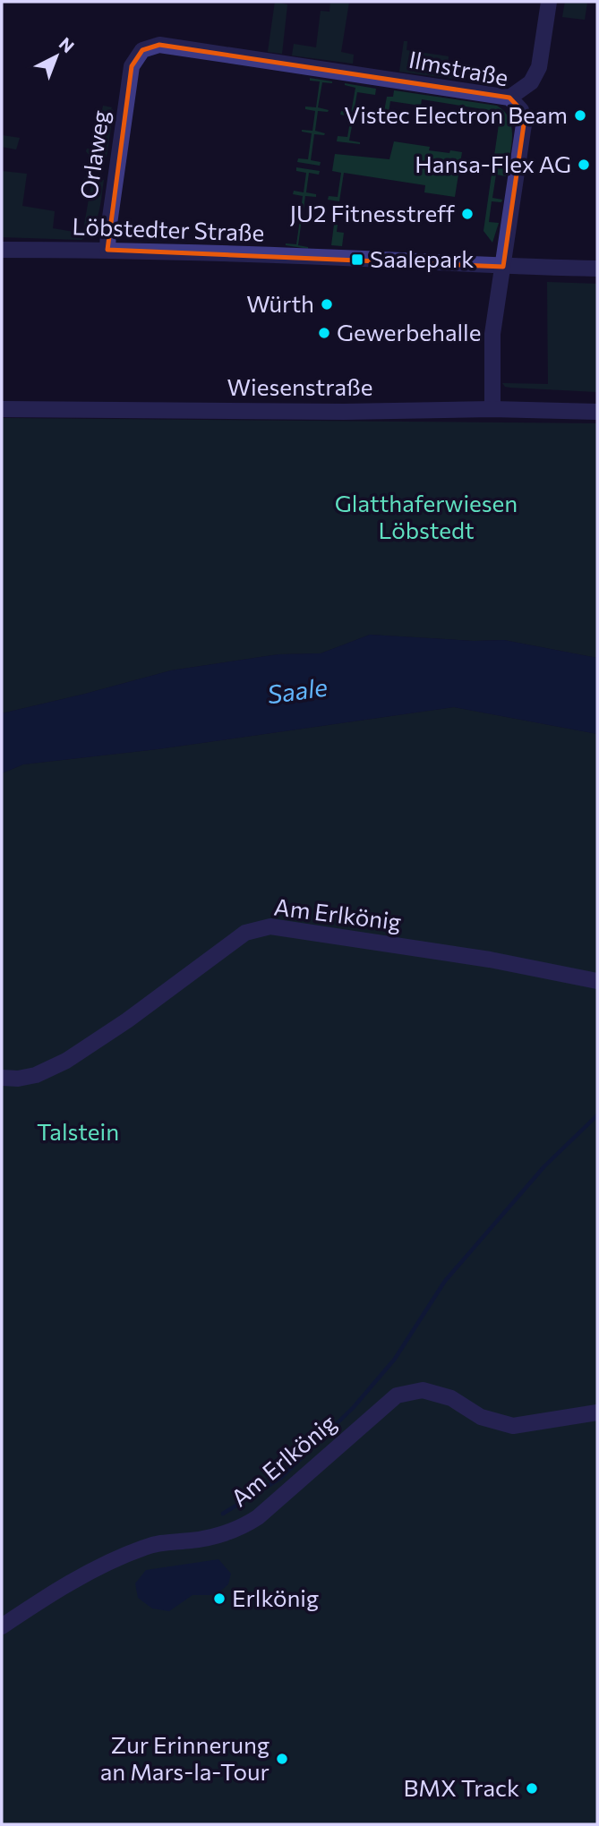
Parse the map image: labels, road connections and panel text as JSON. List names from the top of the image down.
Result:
{
  "streets": {
    "street": [
      "Ilmstraße",
      "Orlaweg",
      "Löbstedter Straße",
      "Wiesenstraße",
      "Am Erlkönig"
    ]
  },
  "crossings": [
    ["Ilmstraße", "Orlaweg"],
    ["Ilmstraße", "Löbstedter Straße"],
    ["Ilmstraße", "Wiesenstraße"],
    ["Orlaweg", "Löbstedter Straße"]
  ],
  "water": ["Saale"],
  "parks": ["Glatthaferwiesen Löbstedt", "Talstein"],
  "places": {
    "other": [
      "Vistec Electron Beam",
      "Hansa-Flex AG",
      "JU2 Fitnesstreff",
      "Würth",
      "Gewerbehalle",
      "Erlkönig",
      "Zur Erinnerung an Mars-la-Tour",
      "BMX Track"
    ],
    "transit": ["Saalepark"]
  },
  "north": "top right"
}
